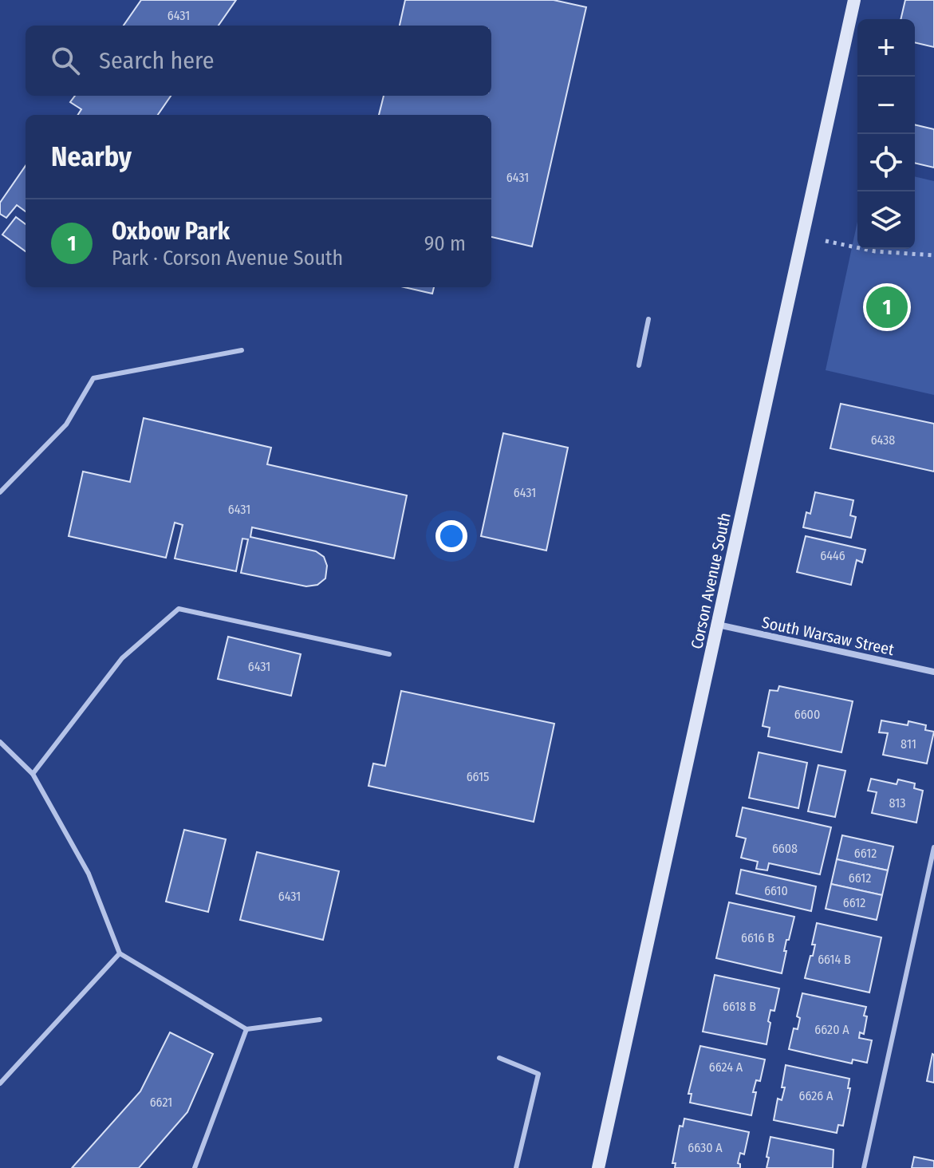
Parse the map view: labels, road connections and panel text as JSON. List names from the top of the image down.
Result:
{
  "streets": {
    "street": ["Corson Avenue South", "South Warsaw Street"]
  },
  "crossings": [
    ["Corson Avenue South", "South Warsaw Street"]
  ],
  "house_numbers": [
    "6431",
    "6431",
    "6438",
    "6431",
    "6431",
    "6446",
    "6431",
    "6600",
    "811",
    "6615",
    "813",
    "6608",
    "6612",
    "6612",
    "6610",
    "6431",
    "6612",
    "6616 B",
    "6614 B",
    "6618 B",
    "6620 A",
    "6624 A",
    "6626 A",
    "6621",
    "6630 A"
  ],
  "page": {
    "map_buttons": ["+", "−"],
    "search": "Search here",
    "heading": "Nearby",
    "list": [
      {
        "mark": "1",
        "name": "Oxbow Park",
        "note": "Park · Corson Avenue South",
        "value": "90 m"
      }
    ],
    "pins": "1"
  }
}
